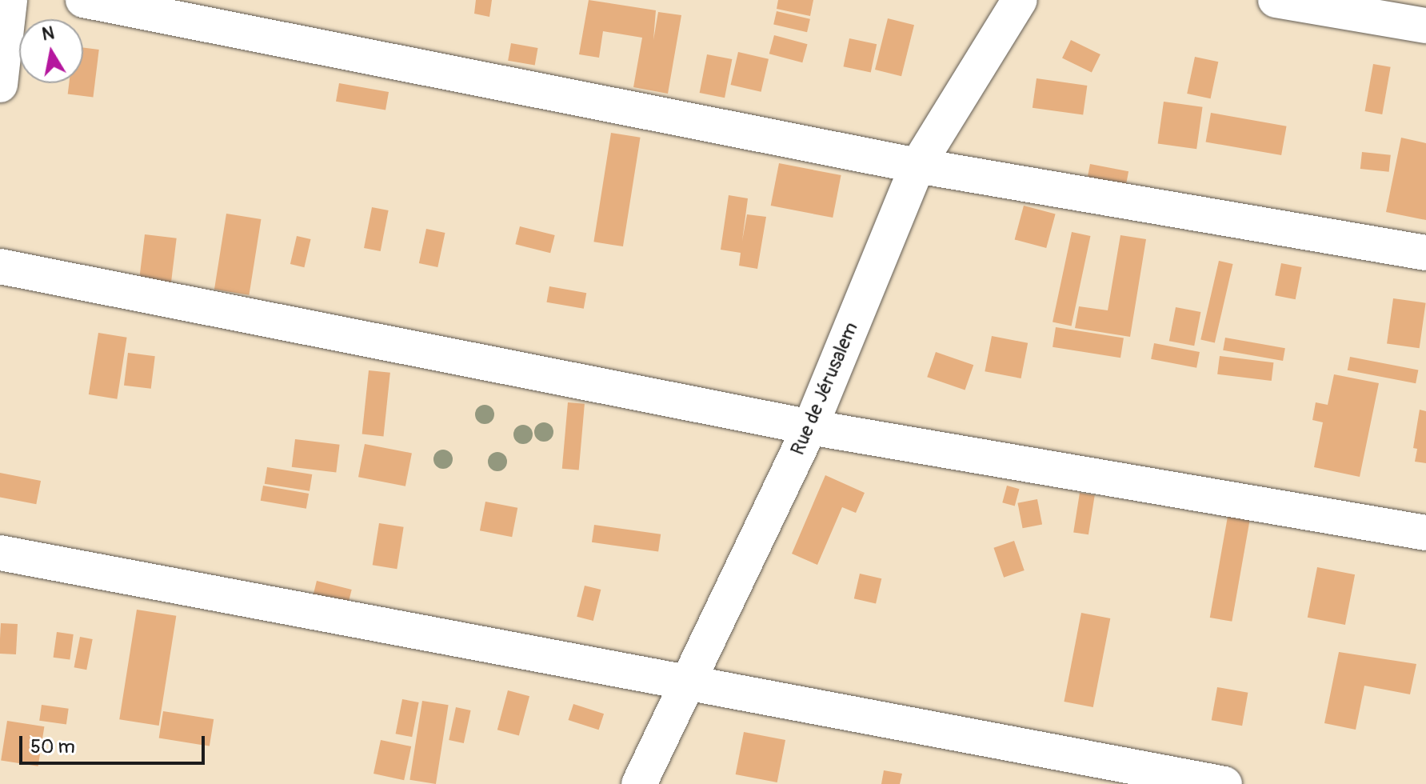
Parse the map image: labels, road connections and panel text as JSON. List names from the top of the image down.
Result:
{
  "streets": {
    "street": ["Rue de Jérusalem"]
  },
  "scale_bar": "50 m",
  "north": "top"
}
